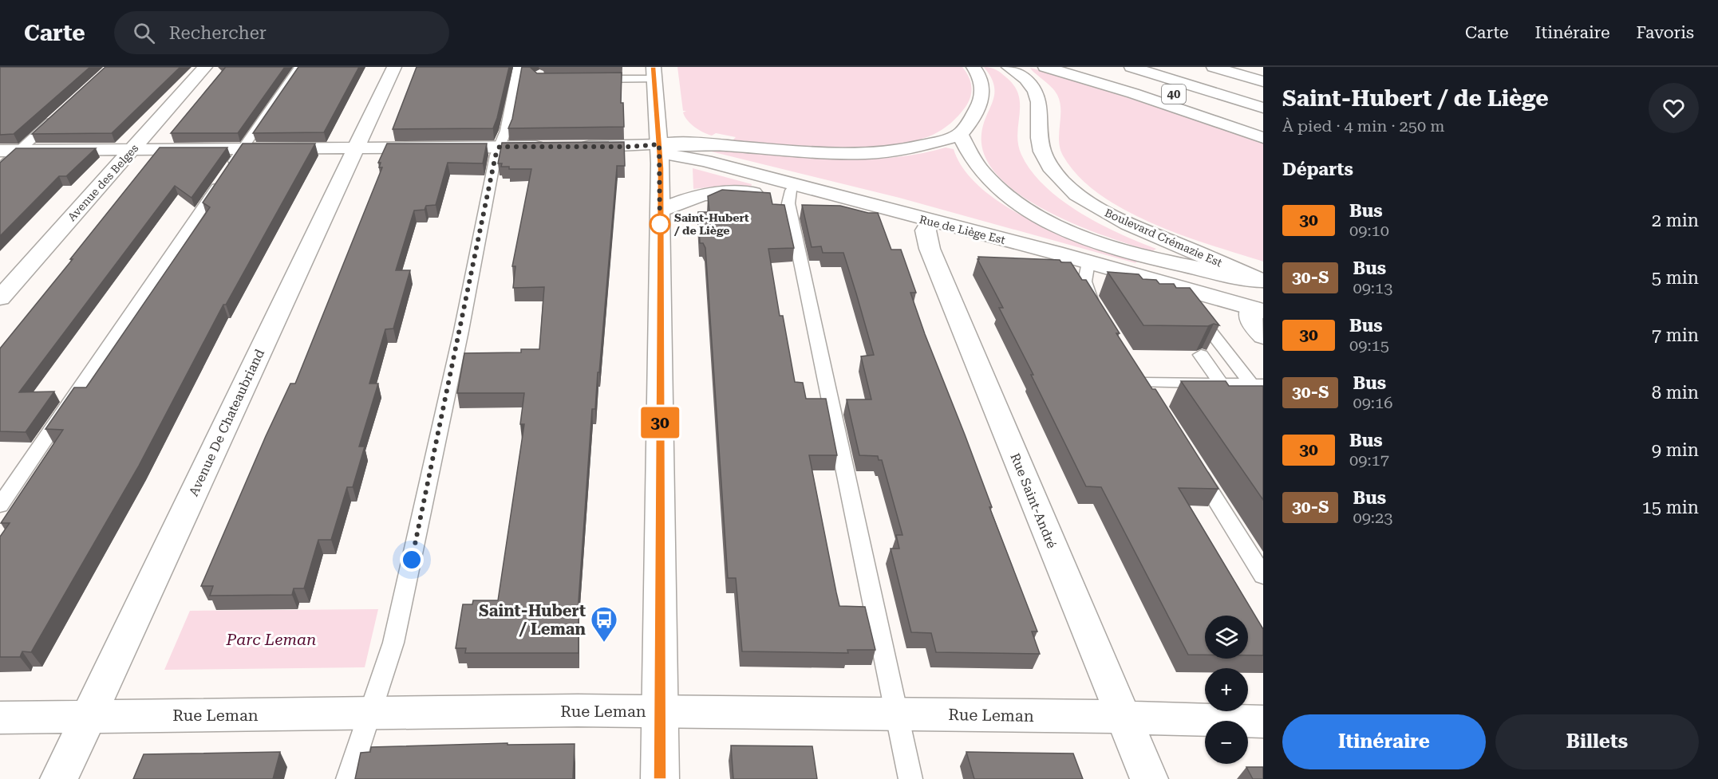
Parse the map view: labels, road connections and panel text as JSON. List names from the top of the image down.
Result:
{
  "streets": {
    "main road": [
      "40",
      "Avenue des Belges",
      "Rue de Liège Est",
      "Boulevard Crémazie Est",
      "Avenue De Chateaubriand",
      "Rue Saint-André",
      "Rue Leman"
    ]
  },
  "crossings": [
    ["Rue de Liège Est", "Rue Saint-André"],
    ["Avenue De Chateaubriand", "Rue Leman"],
    ["Rue Saint-André", "Rue Leman"]
  ],
  "parks": ["Parc Leman"],
  "places": {
    "other": ["Saint-Hubert / de Liège"],
    "bus stop": ["Saint-Hubert / Leman"]
  },
  "lines": ["bus line 30"],
  "page": {
    "header": "Carte",
    "search": "Rechercher",
    "nav": ["Carte", "Itinéraire", "Favoris"],
    "on_map": "30",
    "heading": [
      ["Saint-Hubert / de Liège", "À pied · 4 min · 250 m"],
      "Départs"
    ],
    "list": [
      {
        "mark": "30",
        "name": "Bus",
        "note": "09:10",
        "value": "2 min"
      },
      {
        "mark": "30-S",
        "name": "Bus",
        "note": "09:13",
        "value": "5 min"
      },
      {
        "mark": "30",
        "name": "Bus",
        "note": "09:15",
        "value": "7 min"
      },
      {
        "mark": "30-S",
        "name": "Bus",
        "note": "09:16",
        "value": "8 min"
      },
      {
        "mark": "30",
        "name": "Bus",
        "note": "09:17",
        "value": "9 min"
      },
      {
        "mark": "30-S",
        "name": "Bus",
        "note": "09:23",
        "value": "15 min"
      }
    ],
    "map_buttons": ["+", "−"],
    "buttons": ["Itinéraire", "Billets"]
  }
}
